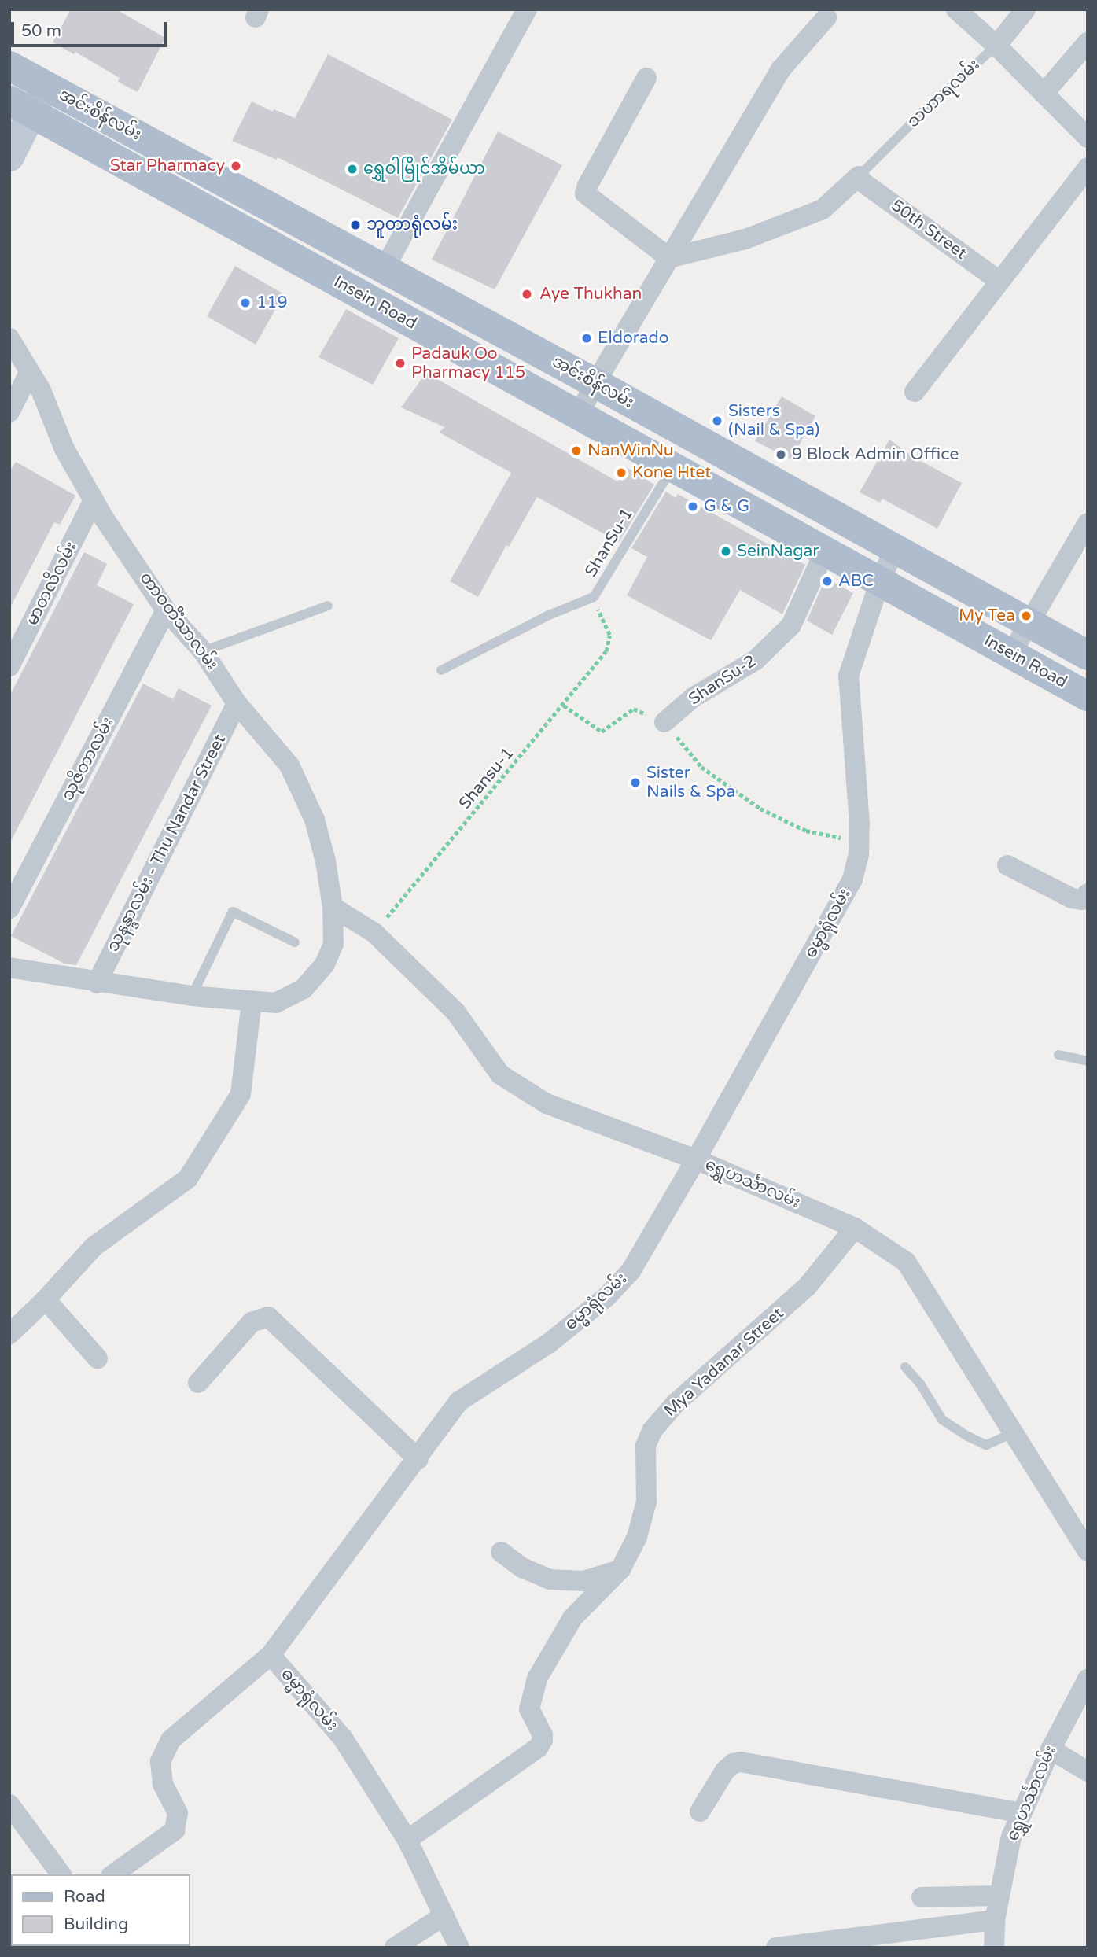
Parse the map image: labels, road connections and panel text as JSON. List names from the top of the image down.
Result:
{
  "streets": {
    "main road": ["အင်းစိန်လမ်း", "Insein Road"],
    "street": [
      "သဟာရလမ်း",
      "50th Street",
      "မာတလိလမ်း",
      "တာဝတိံသာလမ်း",
      "ShanSu-2",
      "သုဇိတာလမ်း",
      "သုနန္ဒာလမ်း - Thu Nandar Street",
      "ဓမ္မာရုံလမ်း",
      "ရွှေဟင်္သာလမ်း",
      "Mya Yadanar Street"
    ],
    "lane": ["ShanSu-1"],
    "path": ["Shansu-1"]
  },
  "crossings": [
    ["သဟာရလမ်း", "50th Street"],
    ["အင်းစိန်လမ်း", "ဓမ္မာရုံလမ်း"],
    ["Insein Road", "ShanSu-1"],
    ["Insein Road", "ShanSu-2"],
    ["Insein Road", "ဓမ္မာရုံလမ်း"],
    ["ShanSu-1", "Shansu-1"],
    ["မာတလိလမ်း", "တာဝတိံသာလမ်း"],
    ["တာဝတိံသာလမ်း", "သုဇိတာလမ်း"],
    ["တာဝတိံသာလမ်း", "သုနန္ဒာလမ်း - Thu Nandar Street"],
    ["တာဝတိံသာလမ်း", "ရွှေဟင်္သာလမ်း"],
    ["Shansu-1", "ရွှေဟင်္သာလမ်း"],
    ["ဓမ္မာရုံလမ်း", "ရွှေဟင်္သာလမ်း"],
    ["ဓမ္မာရုံလမ်း", "Mya Yadanar Street"],
    ["ရွှေဟင်္သာလမ်း", "Mya Yadanar Street"]
  ],
  "places": [
    "Star Pharmacy",
    "ရွှေဝါမြိုင်အိမ်ယာ",
    "ဘူတာရုံလမ်း",
    "Aye Thukhan",
    "119",
    "Eldorado",
    "Padauk Oo Pharmacy 115",
    "Sisters (Nail & Spa)",
    "NanWinNu",
    "9 Block Admin Office",
    "Kone Htet",
    "G & G",
    "SeinNagar",
    "ABC",
    "My Tea",
    "Sister Nails & Spa"
  ],
  "legend": ["Road", "Building"],
  "scale_bar": "50 m"
}
